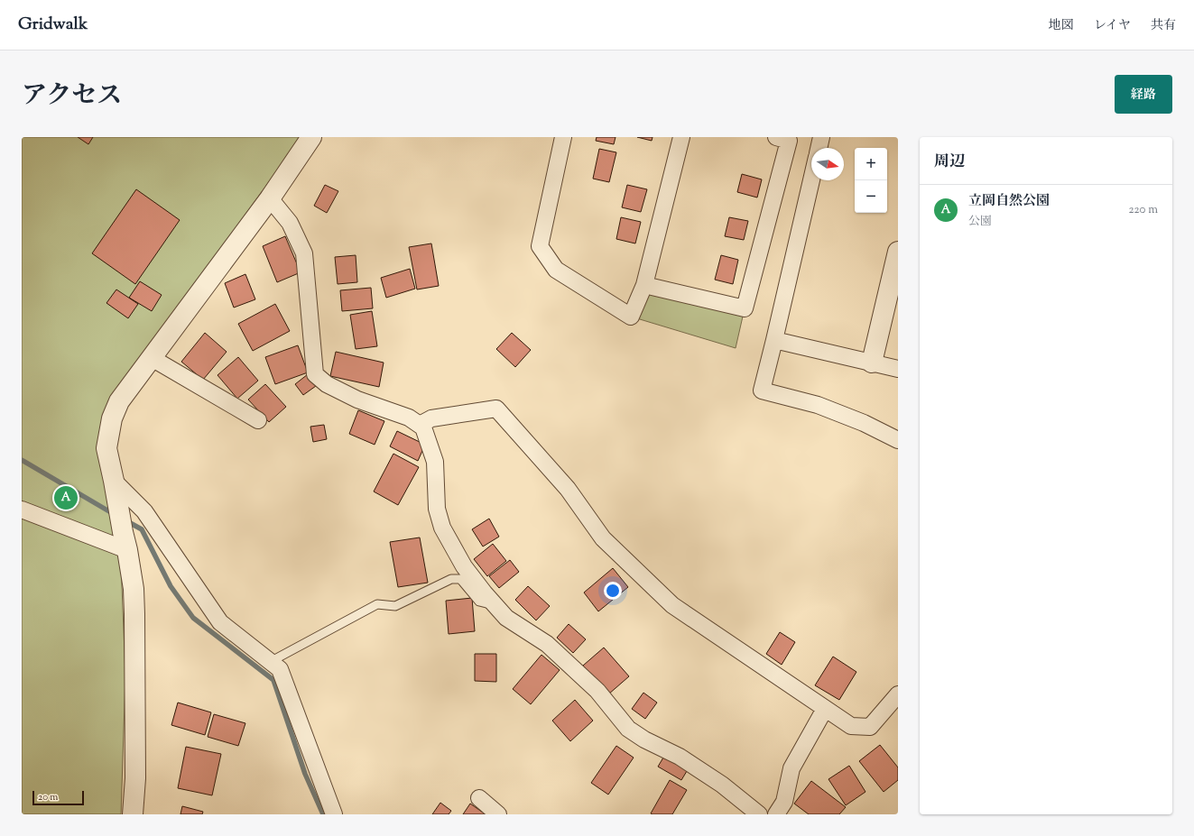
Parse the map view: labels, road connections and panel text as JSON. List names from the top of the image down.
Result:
{
  "scale_bar": "20 m",
  "north": "right",
  "page": {
    "header": "Gridwalk",
    "nav": ["地図", "レイヤ", "共有"],
    "title": "アクセス",
    "buttons": "経路",
    "heading": "周辺",
    "map_buttons": ["+", "−"],
    "list": [
      {
        "mark": "A",
        "name": "立岡自然公園",
        "note": "公園",
        "value": "220 m"
      }
    ],
    "pins": "A",
    "scale": "20 m"
  }
}
